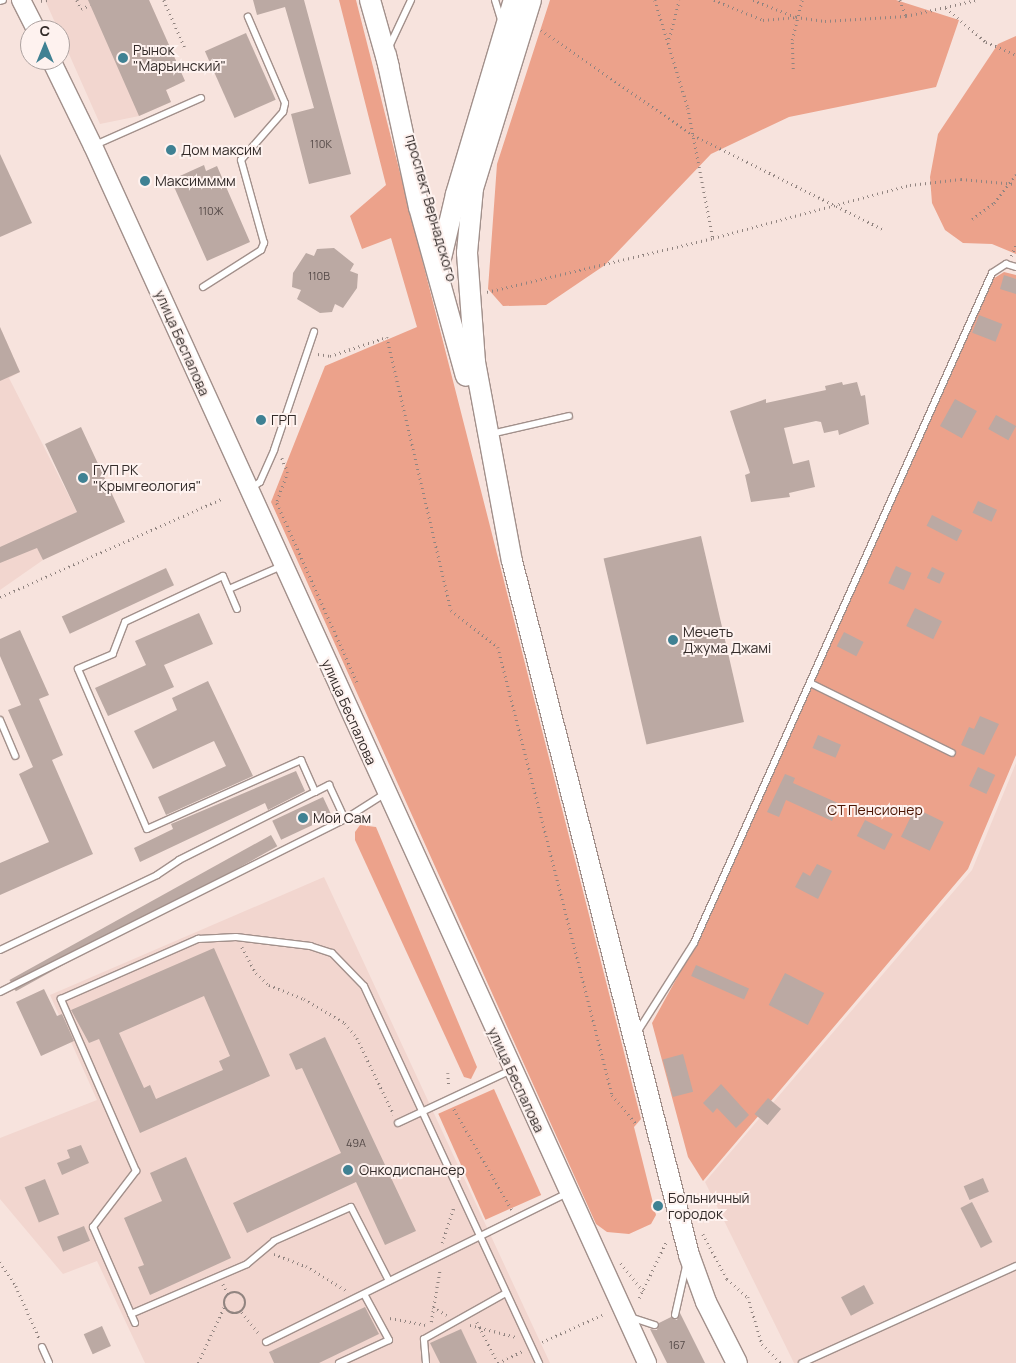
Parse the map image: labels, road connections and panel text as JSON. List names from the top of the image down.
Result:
{
  "streets": {
    "main road": ["проспект Вернадского", "улица Беспалова"]
  },
  "parks": ["СТ Пенсионер"],
  "places": [
    "Рынок \"Марьинский\"",
    "Дом максим",
    "Максимммм",
    "ГРП",
    "ГУП РК \"Крымгеология\"",
    "Мечеть Джума Джамі",
    "Мой Сам",
    "Онкодиспансер",
    "Больничный городок"
  ],
  "house_numbers": [
    "110К",
    "110Ж",
    "110В",
    "49А",
    "167"
  ],
  "north": "top"
}
